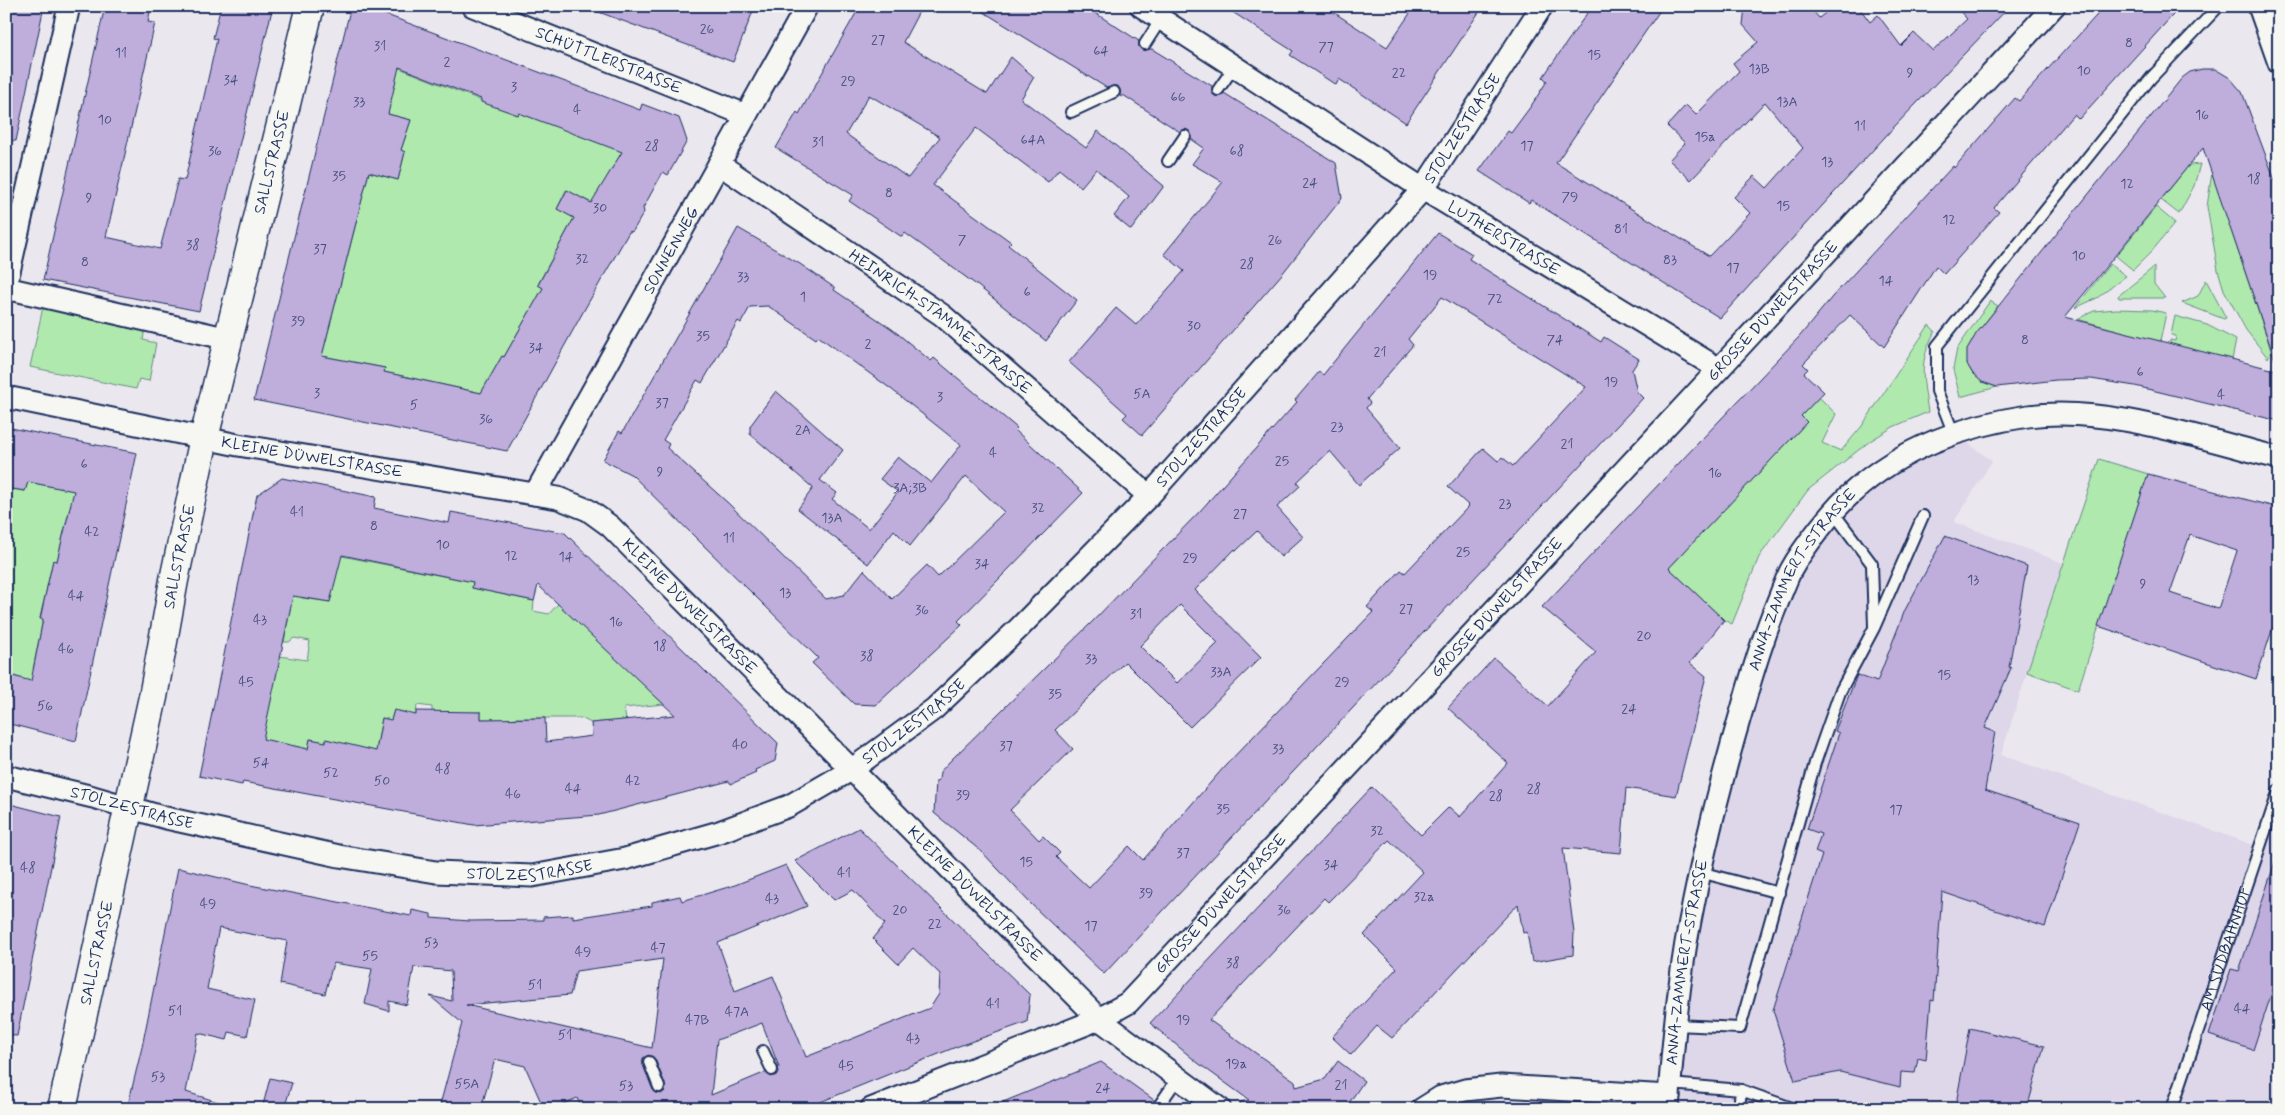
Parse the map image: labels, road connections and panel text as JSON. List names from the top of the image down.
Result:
{
  "streets": {
    "street": [
      "SCHÜTTLERSTRASSE",
      "STOLZESTRASSE",
      "SALLSTRASSE",
      "LUTHERSTRASSE",
      "SONNENWEG",
      "GROSSE DÜWELSTRASSE",
      "HEINRICH-STAMME-STRASSE",
      "KLEINE DÜWELSTRASSE",
      "ANNA-ZAMMERT-STRASSE"
    ],
    "lane": ["AM SÜDBAHNHOF"]
  },
  "crossings": [
    ["SCHÜTTLERSTRASSE", "SONNENWEG"],
    ["STOLZESTRASSE", "SALLSTRASSE"],
    ["STOLZESTRASSE", "LUTHERSTRASSE"],
    ["STOLZESTRASSE", "HEINRICH-STAMME-STRASSE"],
    ["STOLZESTRASSE", "KLEINE DÜWELSTRASSE"],
    ["SALLSTRASSE", "KLEINE DÜWELSTRASSE"],
    ["LUTHERSTRASSE", "GROSSE DÜWELSTRASSE"],
    ["SONNENWEG", "HEINRICH-STAMME-STRASSE"],
    ["SONNENWEG", "KLEINE DÜWELSTRASSE"],
    ["GROSSE DÜWELSTRASSE", "KLEINE DÜWELSTRASSE"]
  ],
  "house_numbers": [
    "26",
    "27",
    "8",
    "31",
    "77",
    "64",
    "11",
    "15",
    "2",
    "13B",
    "10",
    "22",
    "9",
    "34",
    "29",
    "3",
    "66",
    "33",
    "13A",
    "4",
    "16",
    "10",
    "11",
    "15a",
    "64A",
    "31",
    "28",
    "17",
    "36",
    "68",
    "13",
    "35",
    "18",
    "24",
    "12",
    "8",
    "79",
    "9",
    "15",
    "30",
    "12",
    "81",
    "7",
    "26",
    "38",
    "37",
    "10",
    "32",
    "83",
    "8",
    "28",
    "17",
    "19",
    "33",
    "14",
    "6",
    "1",
    "72",
    "39",
    "30",
    "35",
    "74",
    "8",
    "2",
    "34",
    "21",
    "6",
    "19",
    "3",
    "5A",
    "4",
    "3",
    "37",
    "5",
    "36",
    "23",
    "2A",
    "21",
    "4",
    "25",
    "6",
    "9",
    "16",
    "3A;3B",
    "23",
    "32",
    "41",
    "27",
    "13A",
    "8",
    "42",
    "11",
    "10",
    "25",
    "12",
    "14",
    "29",
    "34",
    "13",
    "9",
    "13",
    "44",
    "27",
    "36",
    "31",
    "43",
    "16",
    "20",
    "18",
    "46",
    "38",
    "33",
    "33A",
    "15",
    "45",
    "29",
    "35",
    "56",
    "24",
    "40",
    "37",
    "33",
    "54",
    "48",
    "52",
    "50",
    "42",
    "44",
    "28",
    "46",
    "39",
    "28",
    "35",
    "17",
    "32",
    "37",
    "15",
    "34",
    "48",
    "41",
    "39",
    "32a",
    "43",
    "49",
    "20",
    "36",
    "22",
    "17",
    "53",
    "47",
    "49",
    "55",
    "38",
    "51",
    "41",
    "44",
    "51",
    "47A",
    "47B",
    "19",
    "51",
    "43",
    "19a",
    "45",
    "53",
    "55A",
    "21",
    "53",
    "24"
  ]
}
